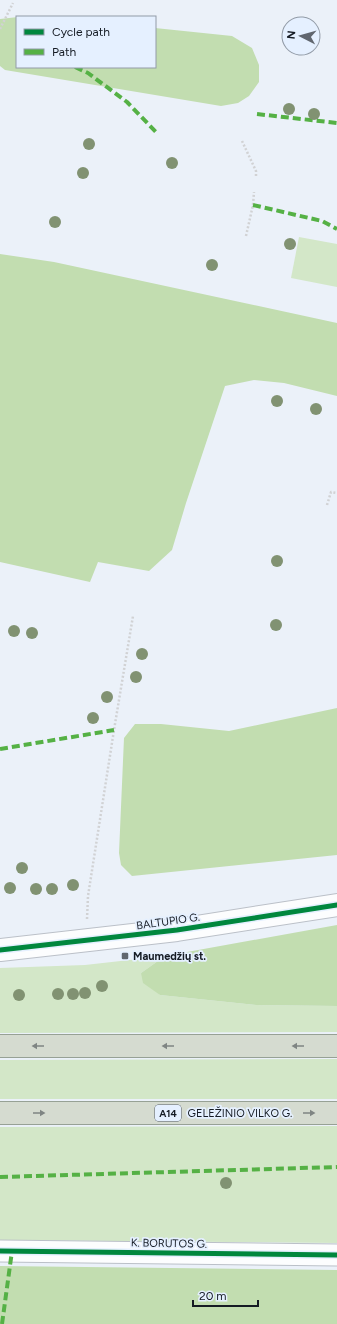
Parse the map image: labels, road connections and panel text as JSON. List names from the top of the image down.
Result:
{
  "streets": {
    "highway": ["A14", "GELEŽINIO VILKO G."],
    "street": ["BALTUPIO G.", "K. BORUTOS G."]
  },
  "places": {
    "transit": ["Maumedžių st."]
  },
  "legend": ["Cycle path", "Path"],
  "scale_bar": "20 m",
  "north": "left"
}
